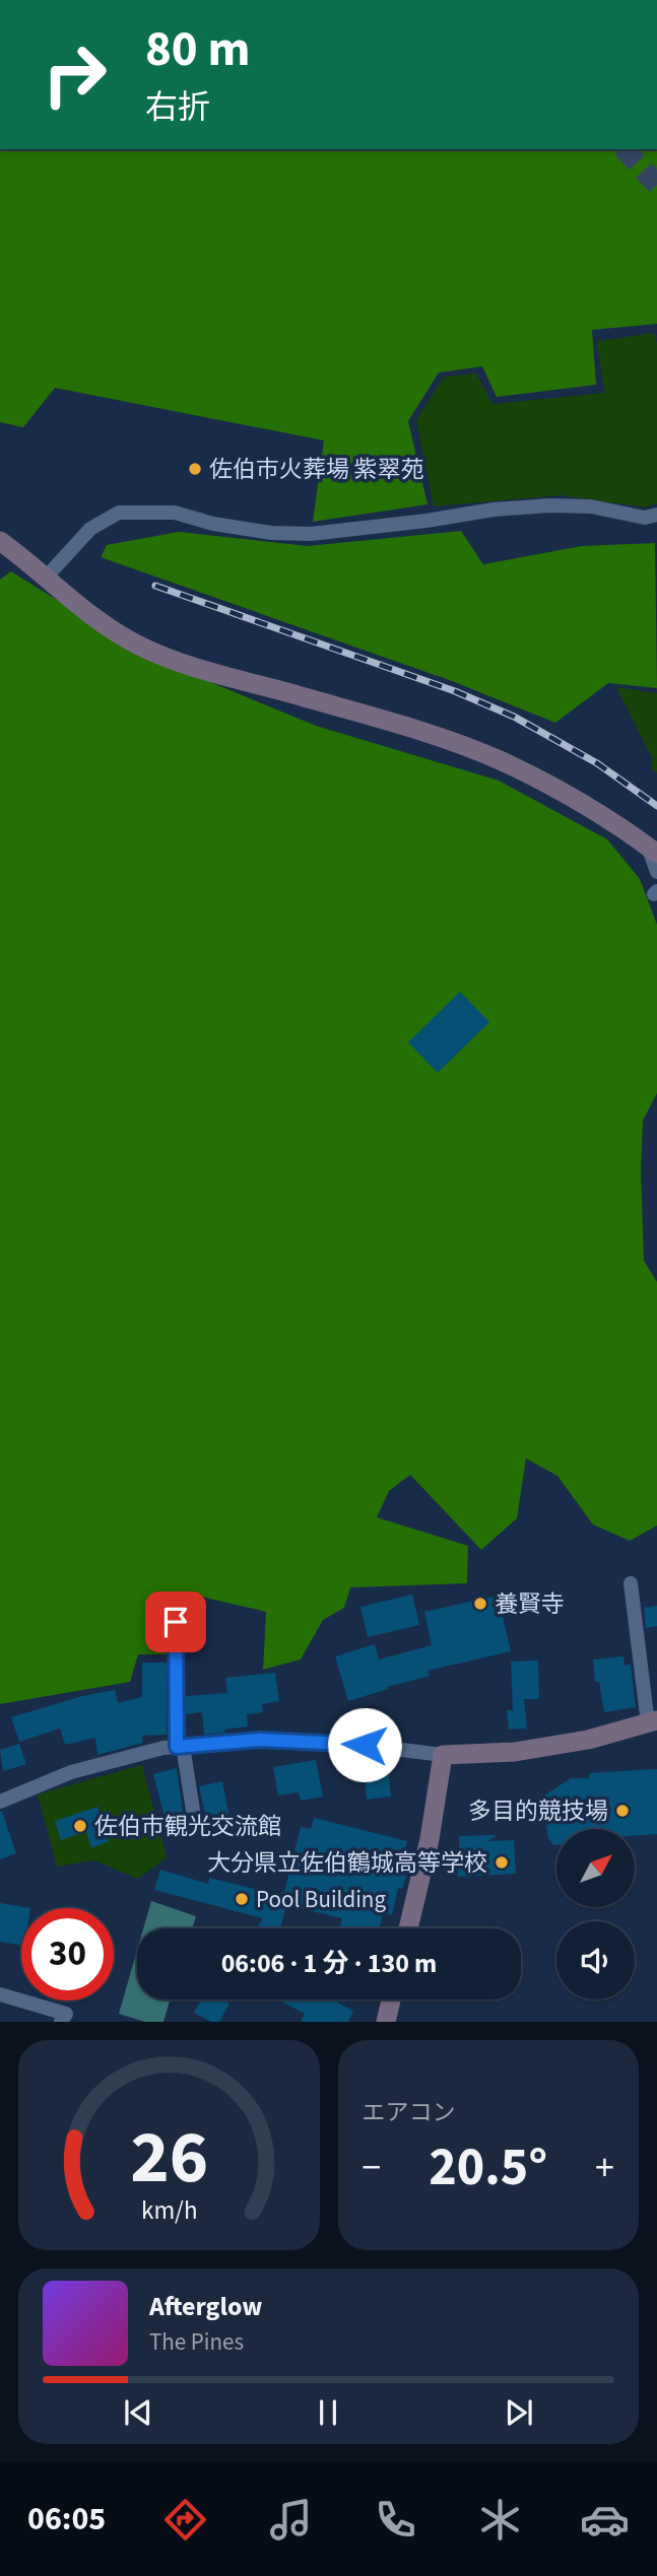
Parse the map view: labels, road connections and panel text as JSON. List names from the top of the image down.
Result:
{
  "places": [
    "佐伯市火葬場 紫翠苑",
    "養賢寺",
    "多目的競技場",
    "佐伯市観光交流館",
    "大分県立佐伯鶴城高等学校",
    "Pool Building"
  ],
  "north": "top right",
  "page": {
    "turn": ["80 m", "右折"],
    "limit": "30",
    "trip": "06:06 · 1 分 · 130 m",
    "tile": "エアコン",
    "heat": ["−", "20.5°", "+"],
    "song": ["Afterglow", "The Pines"],
    "tabs": "06:05",
    "gauge": ["26", "km/h"]
  }
}
